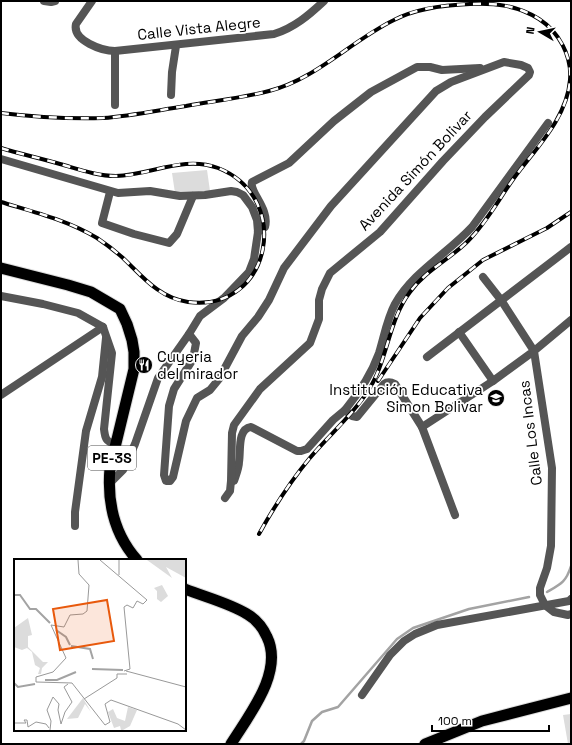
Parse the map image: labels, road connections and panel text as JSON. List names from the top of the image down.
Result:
{
  "streets": {
    "highway": ["PE-3S"],
    "street": ["Calle Vista Alegre", "Avenida Simón Bolivar", "Calle Los Incas"]
  },
  "places": {
    "restaurant": ["Cuyeria del mirador"],
    "school or university": ["Institución Educativa Simon Bolivar"]
  },
  "scale_bar": "100 m",
  "north": "left"
}
